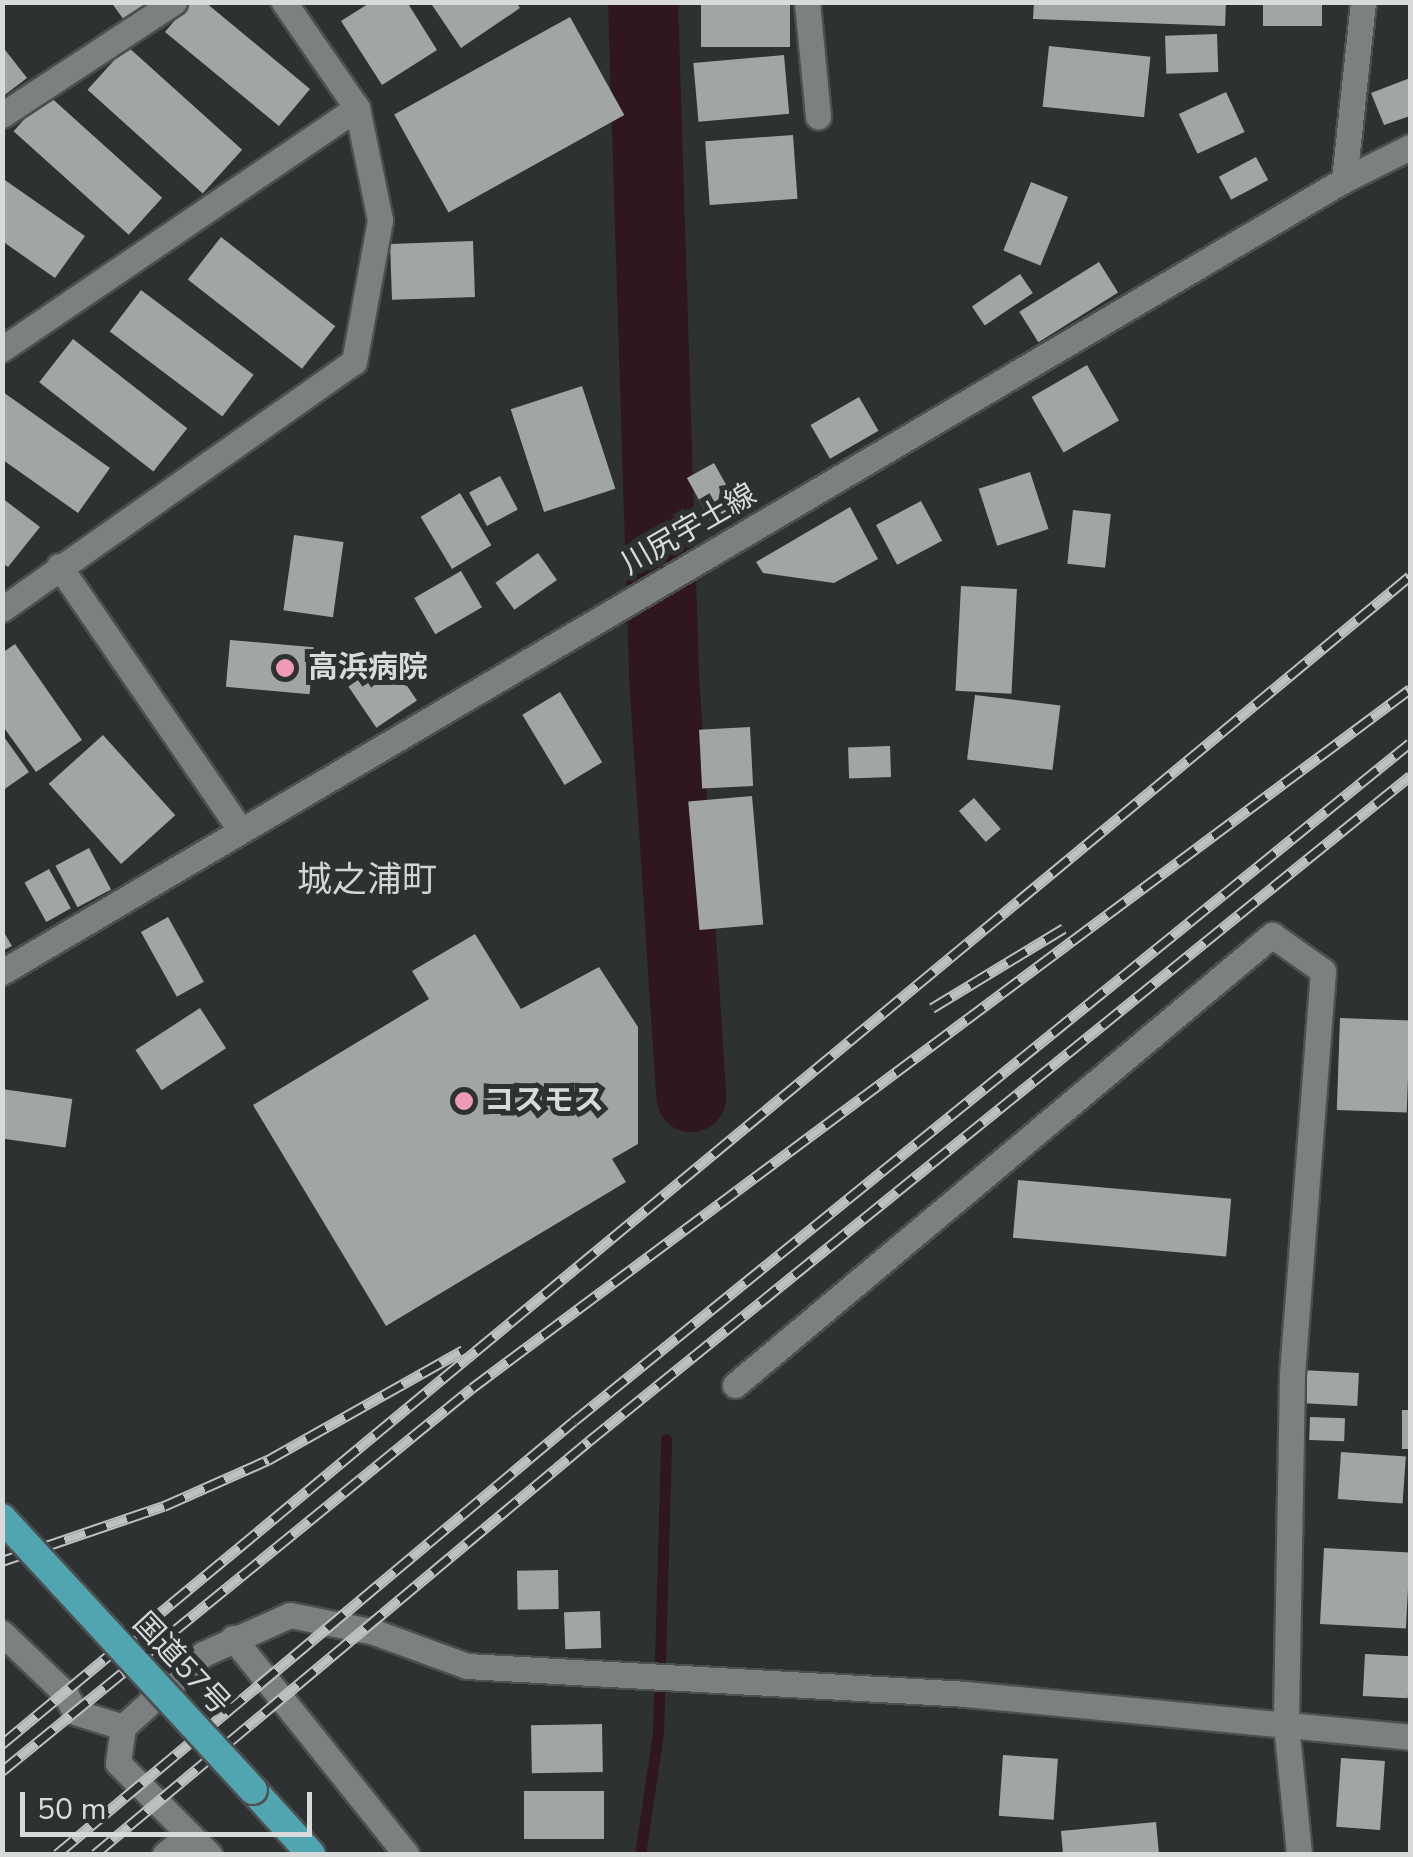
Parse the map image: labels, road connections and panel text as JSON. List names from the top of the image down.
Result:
{
  "streets": {
    "highway": ["国道57号"],
    "street": ["川尻宇土線"]
  },
  "districts": ["城之浦町"],
  "places": ["高浜病院", "コスモス"],
  "scale_bar": "50 m"
}
